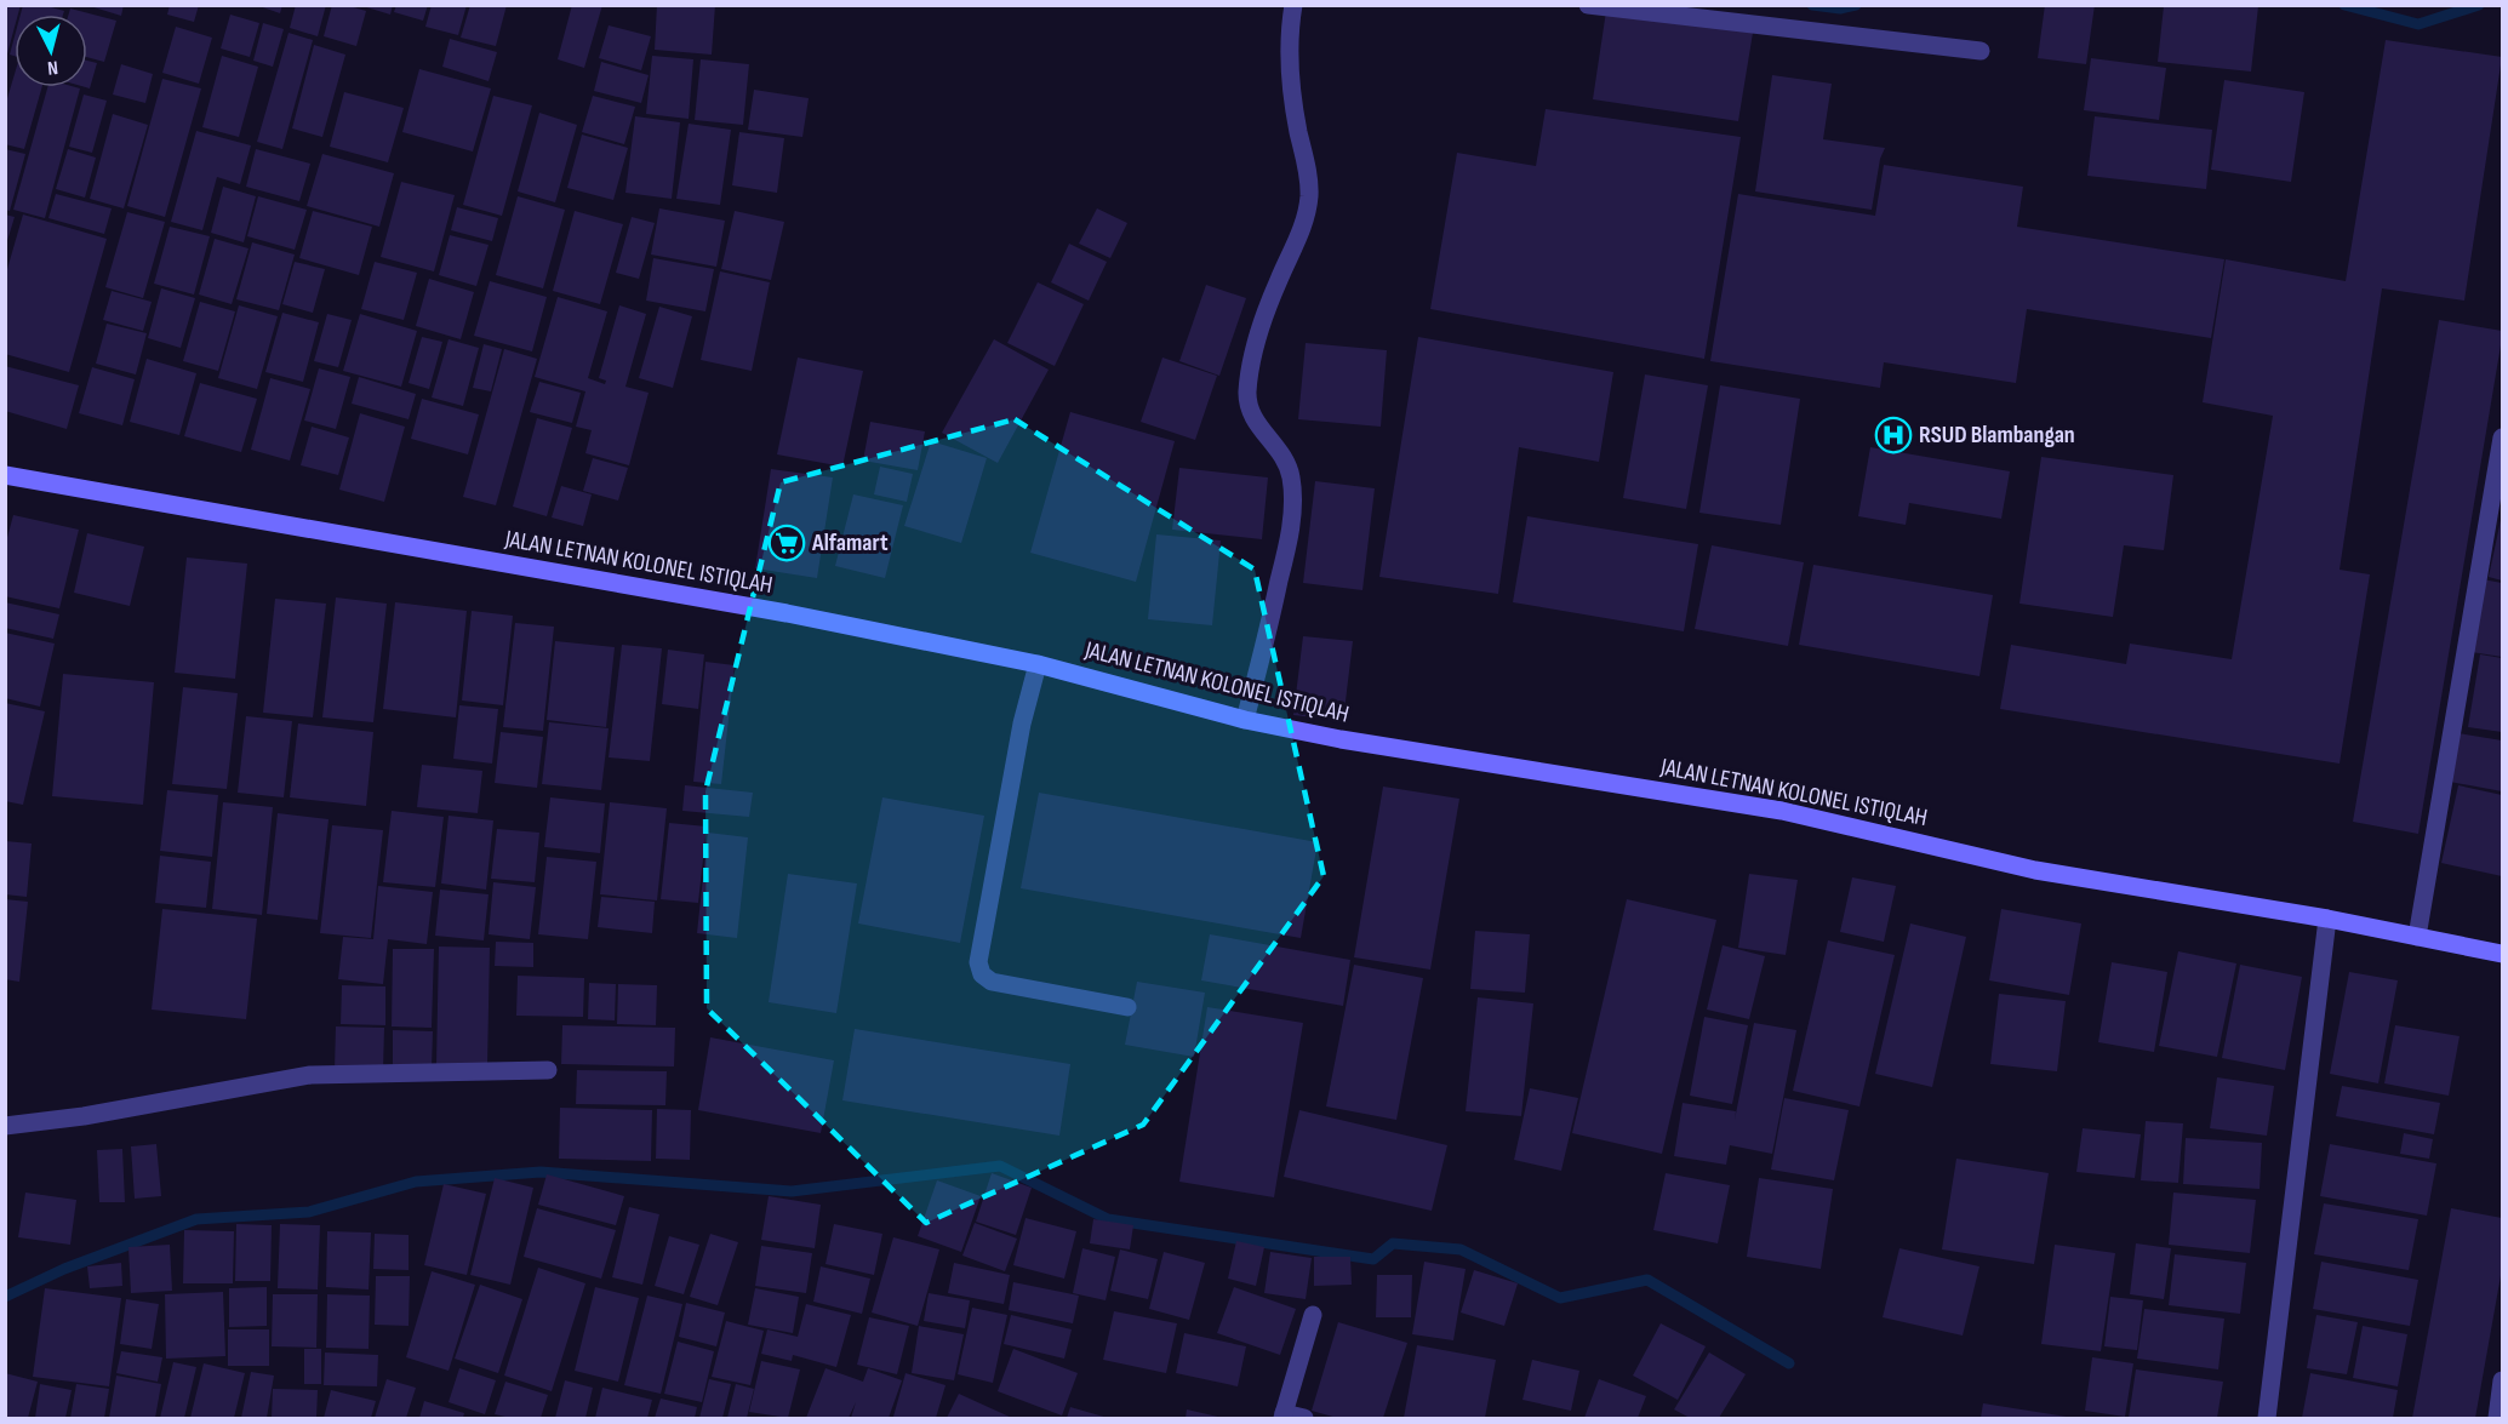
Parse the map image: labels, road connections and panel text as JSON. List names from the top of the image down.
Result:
{
  "streets": {
    "street": ["JALAN LETNAN KOLONEL ISTIQLAH"]
  },
  "places": {
    "hospital": ["RSUD Blambangan"],
    "supermarket": ["Alfamart"]
  },
  "north": "bottom"
}
